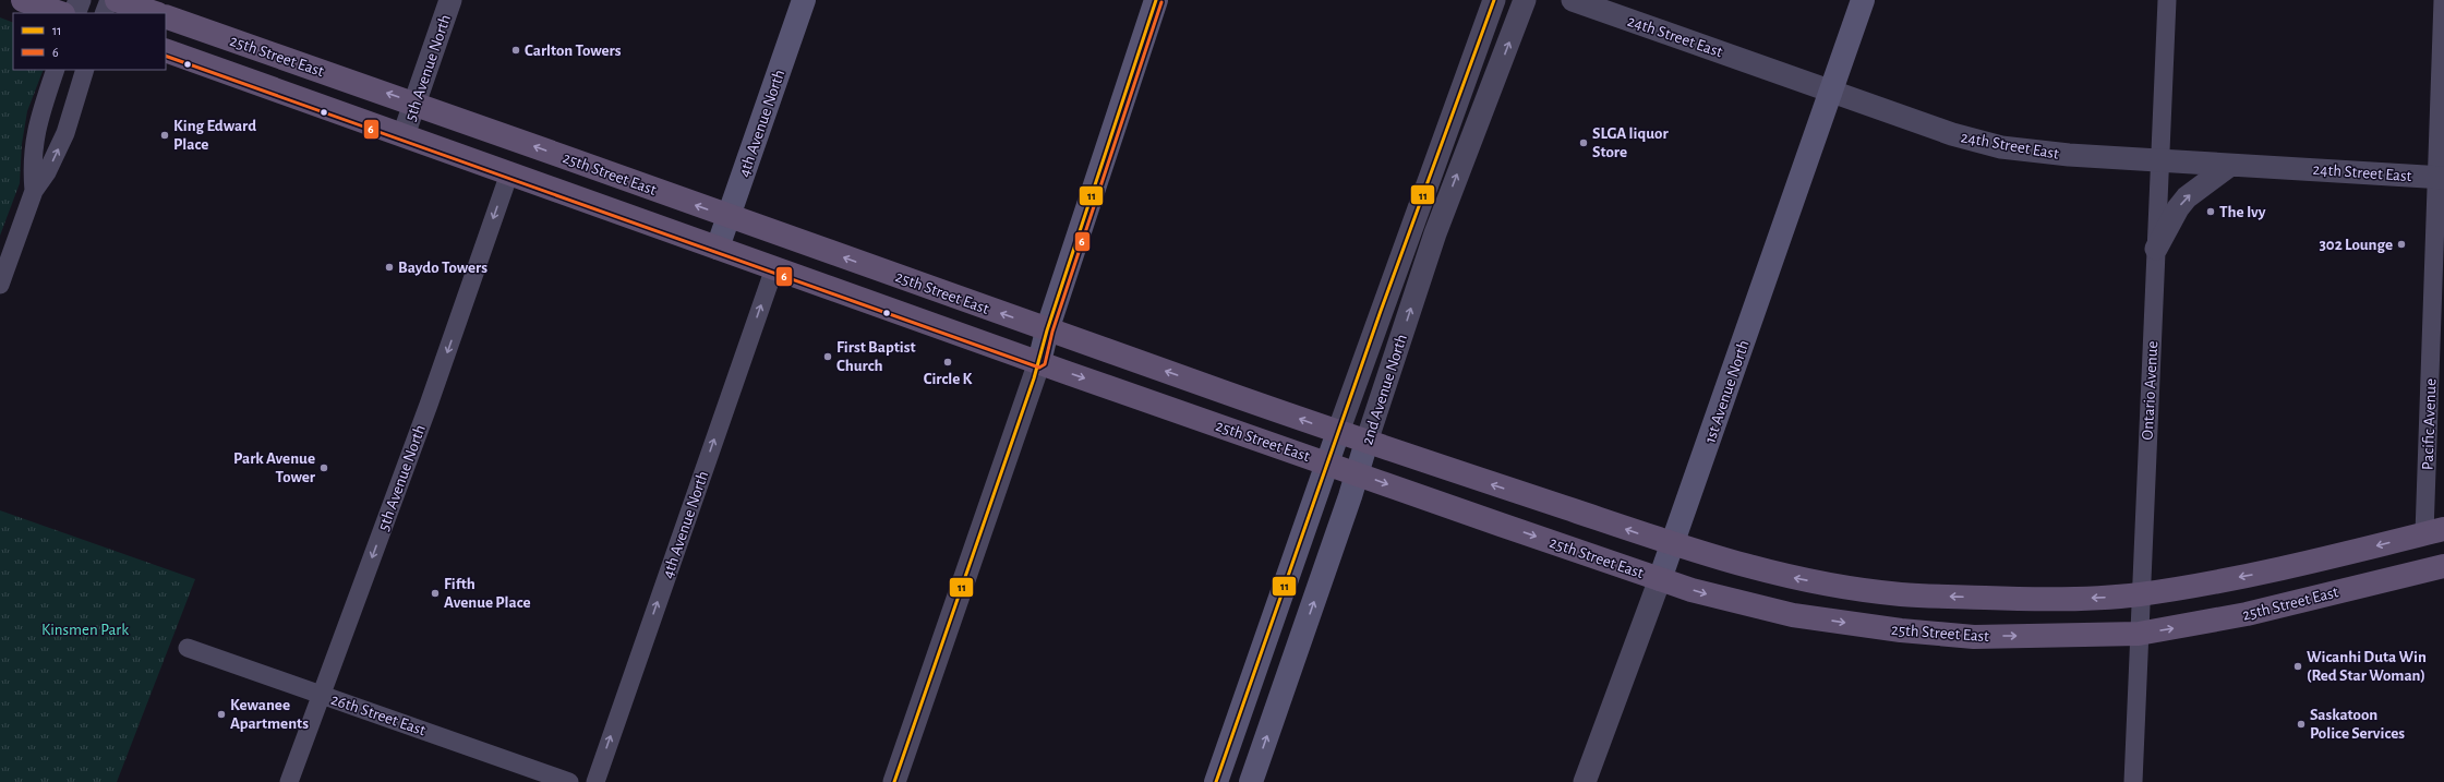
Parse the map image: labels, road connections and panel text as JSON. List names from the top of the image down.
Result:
{
  "streets": {
    "main road": [
      "25th Street East",
      "4th Avenue North",
      "2nd Avenue North",
      "1st Avenue North"
    ],
    "street": [
      "24th Street East",
      "5th Avenue North",
      "Ontario Avenue",
      "Pacific Avenue",
      "26th Street East"
    ]
  },
  "crossings": [
    ["24th Street East", "Ontario Avenue"],
    ["24th Street East", "1st Avenue North"],
    ["24th Street East", "Pacific Avenue"],
    ["25th Street East", "5th Avenue North"],
    ["25th Street East", "4th Avenue North"],
    ["25th Street East", "2nd Avenue North"],
    ["25th Street East", "Ontario Avenue"],
    ["25th Street East", "1st Avenue North"],
    ["25th Street East", "Pacific Avenue"],
    ["5th Avenue North", "26th Street East"]
  ],
  "one_way": ["5th Avenue North", "4th Avenue North"],
  "parks": ["Kinsmen Park"],
  "places": [
    "Carlton Towers",
    "King Edward Place",
    "SLGA liquor Store",
    "The Ivy",
    "302 Lounge",
    "Baydo Towers",
    "First Baptist Church",
    "Circle K",
    "Park Avenue Tower",
    "Fifth Avenue Place",
    "Wicanhi Duta Win (Red Star Woman)",
    "Kewanee Apartments",
    "Saskatoon Police Services"
  ],
  "lines": ["transit line 11", "transit line 6"],
  "legend": ["11", "6"]
}
